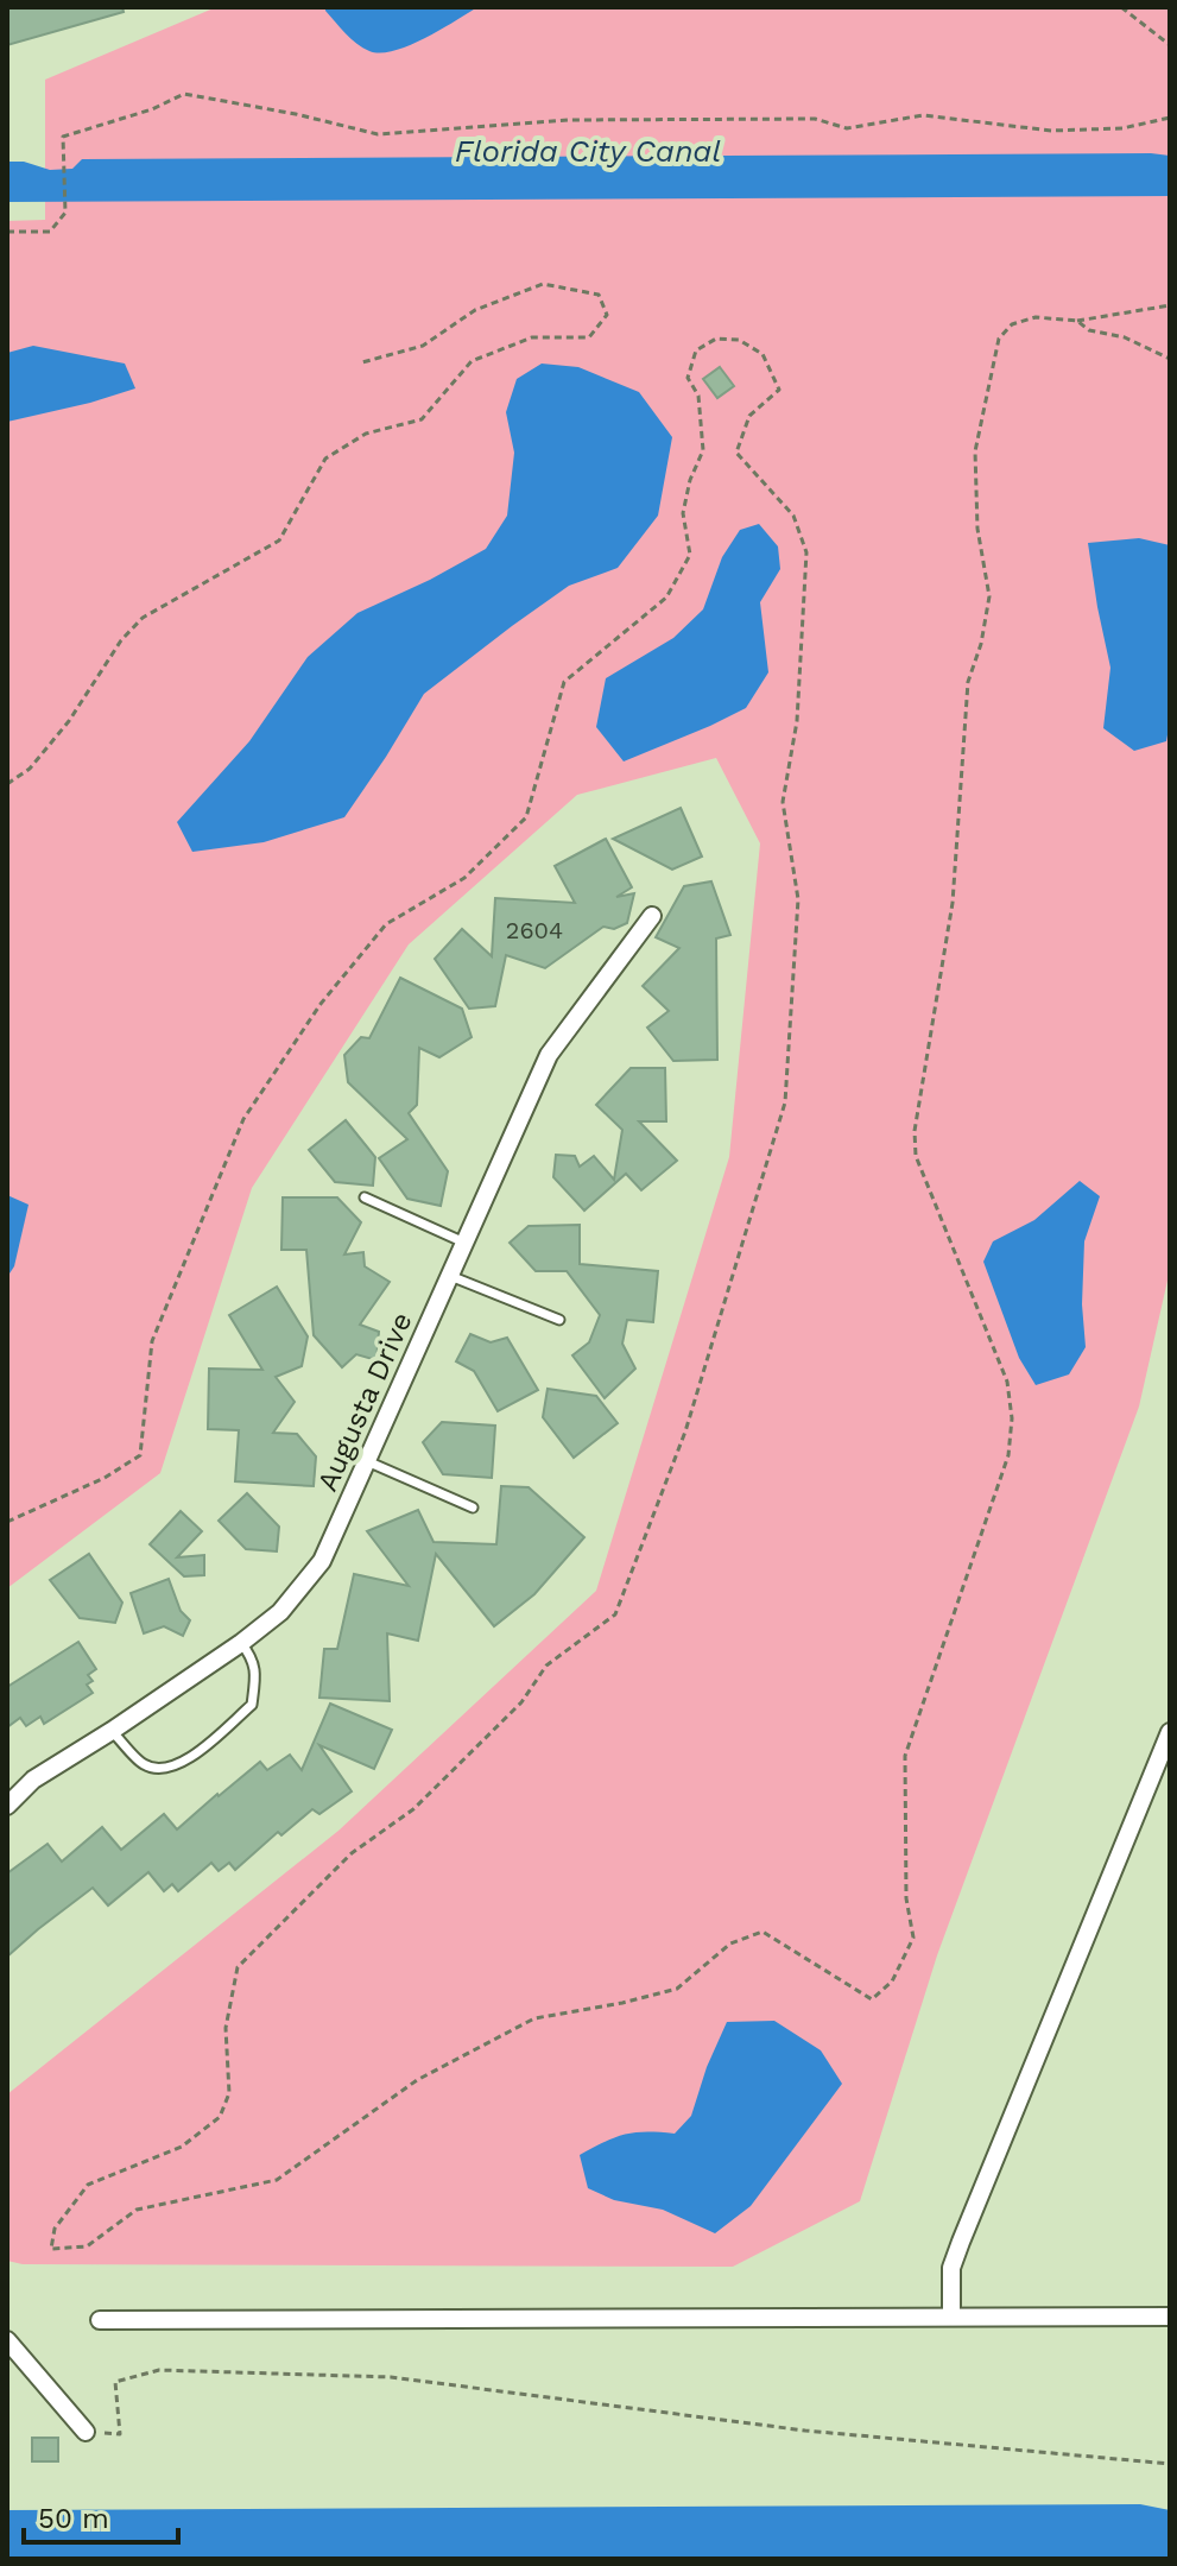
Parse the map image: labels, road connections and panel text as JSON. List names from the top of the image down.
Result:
{
  "streets": {
    "street": ["Augusta Drive"]
  },
  "water": ["Florida City Canal"],
  "house_numbers": ["2604"],
  "scale_bar": "50 m"
}
